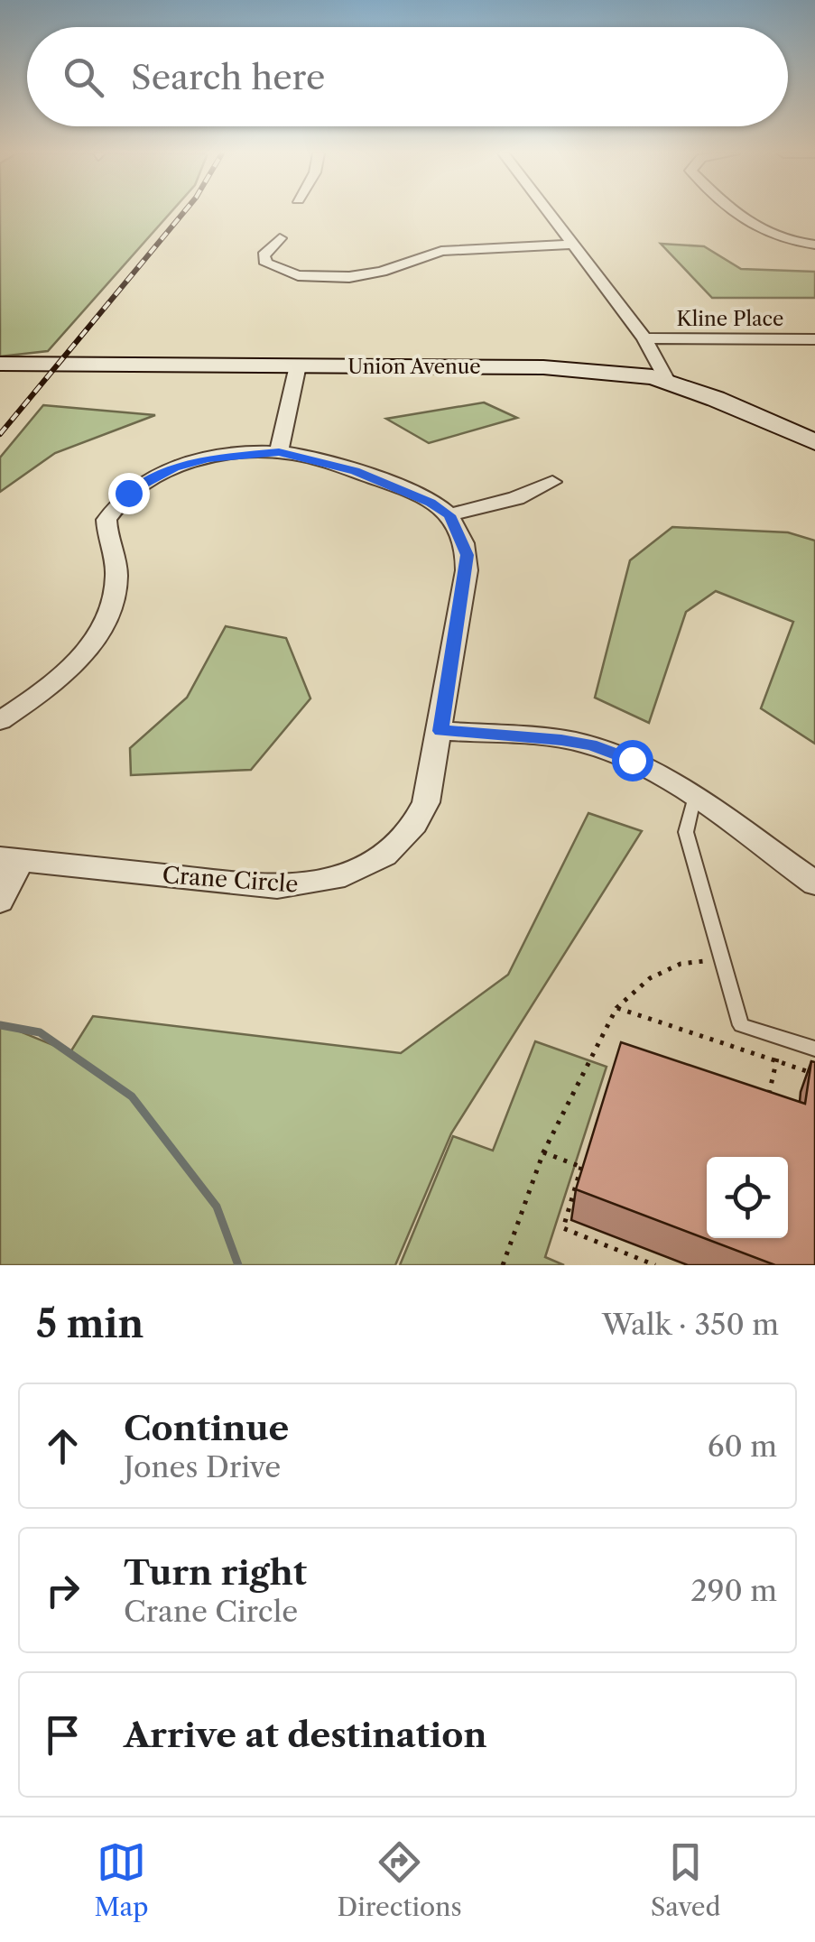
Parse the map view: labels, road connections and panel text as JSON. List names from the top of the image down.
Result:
{
  "streets": {
    "main road": ["Union Avenue"],
    "street": ["Kline Place", "Crane Circle"]
  },
  "page": {
    "search": "Search here",
    "heading": ["5 min", "Walk · 350 m"],
    "list": [
      ["Continue", "Jones Drive", "60 m"],
      ["Turn right", "Crane Circle", "290 m"],
      "Arrive at destination"
    ],
    "nav": ["Map", "Directions", "Saved"]
  }
}
